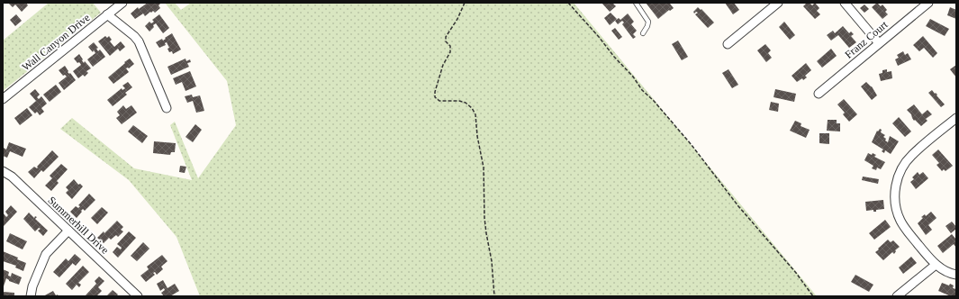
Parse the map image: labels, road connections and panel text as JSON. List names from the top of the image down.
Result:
{
  "streets": {
    "street": ["Franz Court", "Wall Canyon Drive", "Summerhill Drive"]
  }
}
